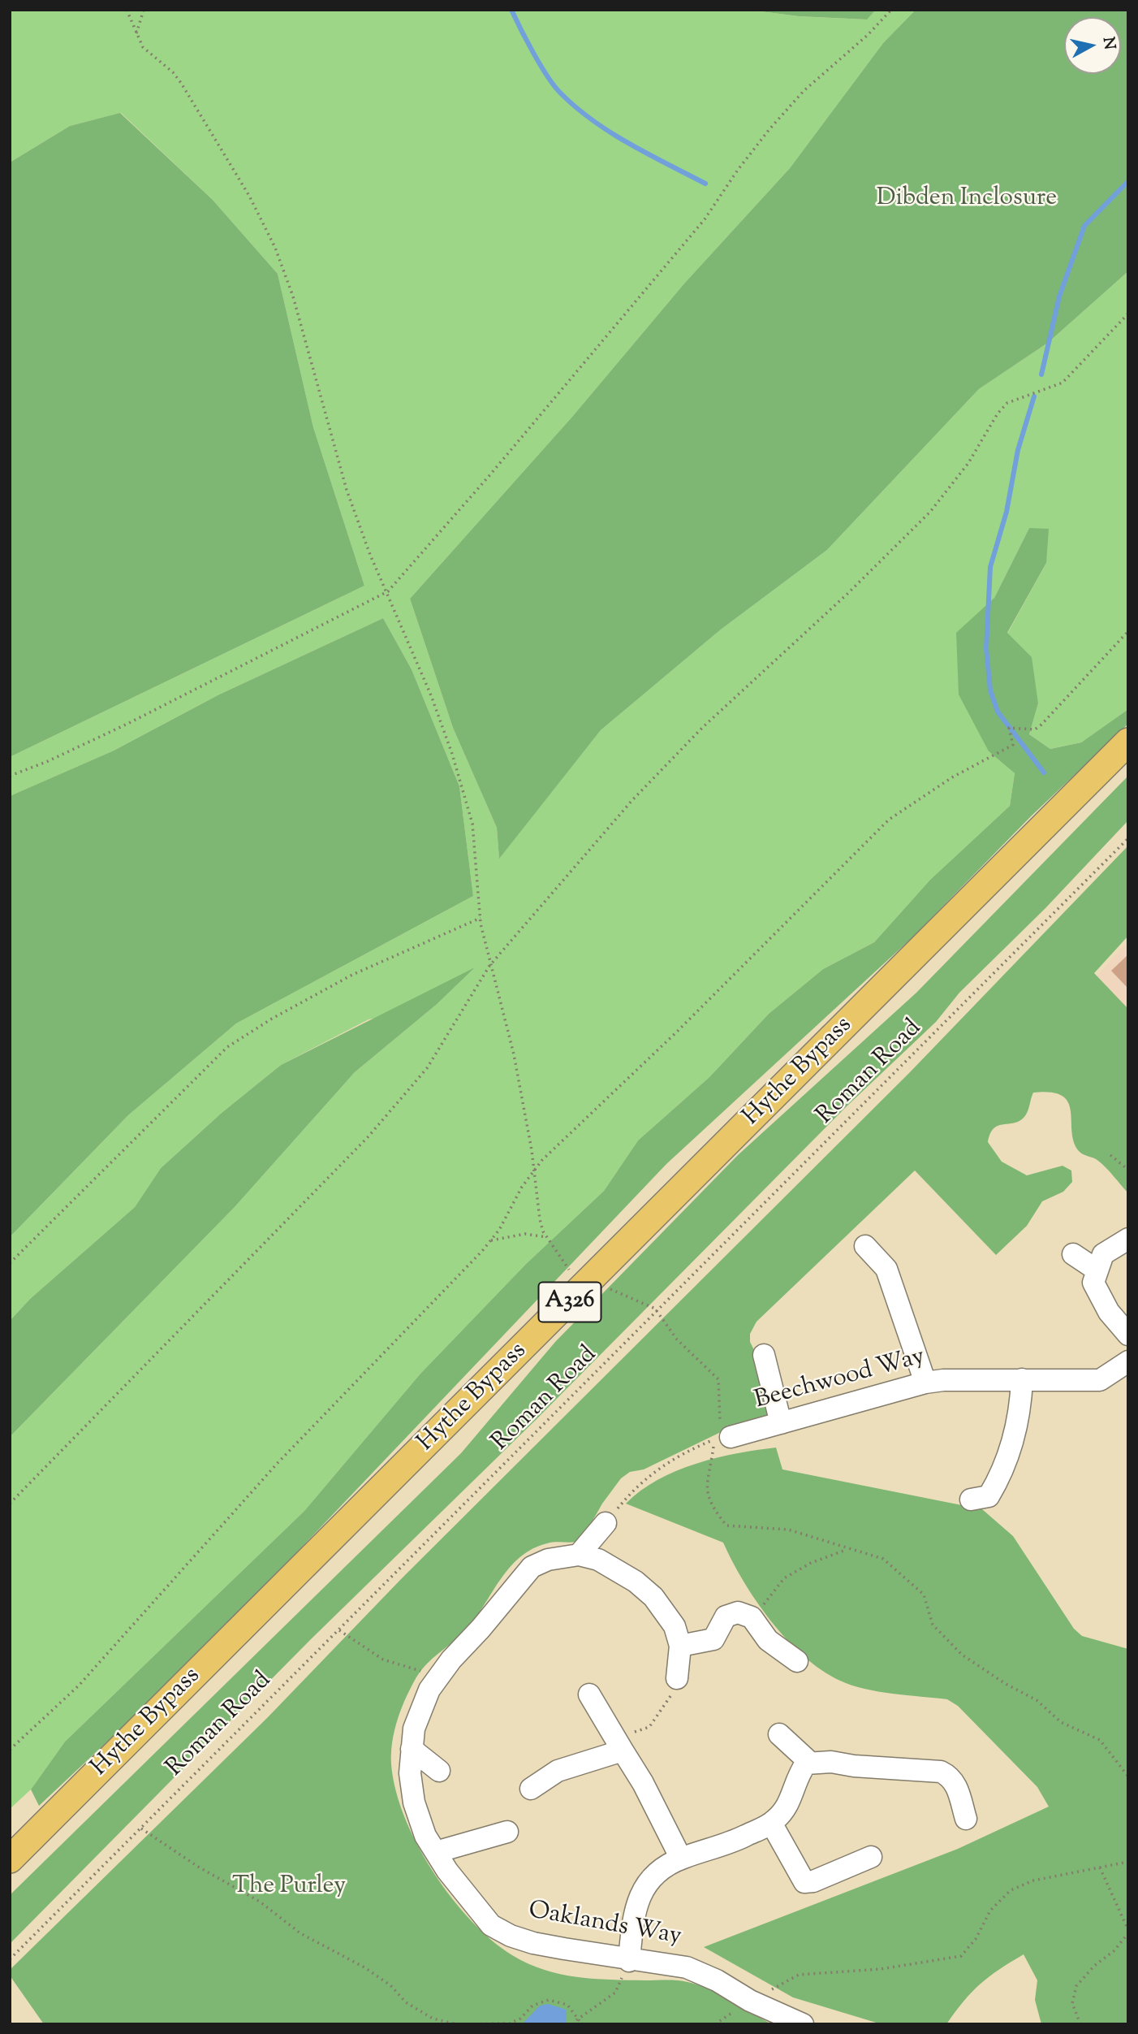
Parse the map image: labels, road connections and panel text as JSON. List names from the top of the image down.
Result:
{
  "streets": {
    "main road": ["Hythe Bypass", "A326"],
    "street": ["Beechwood Way", "Oaklands Way"],
    "path": ["Roman Road"]
  },
  "parks": ["Dibden Inclosure", "The Purley"],
  "north": "right"
}
